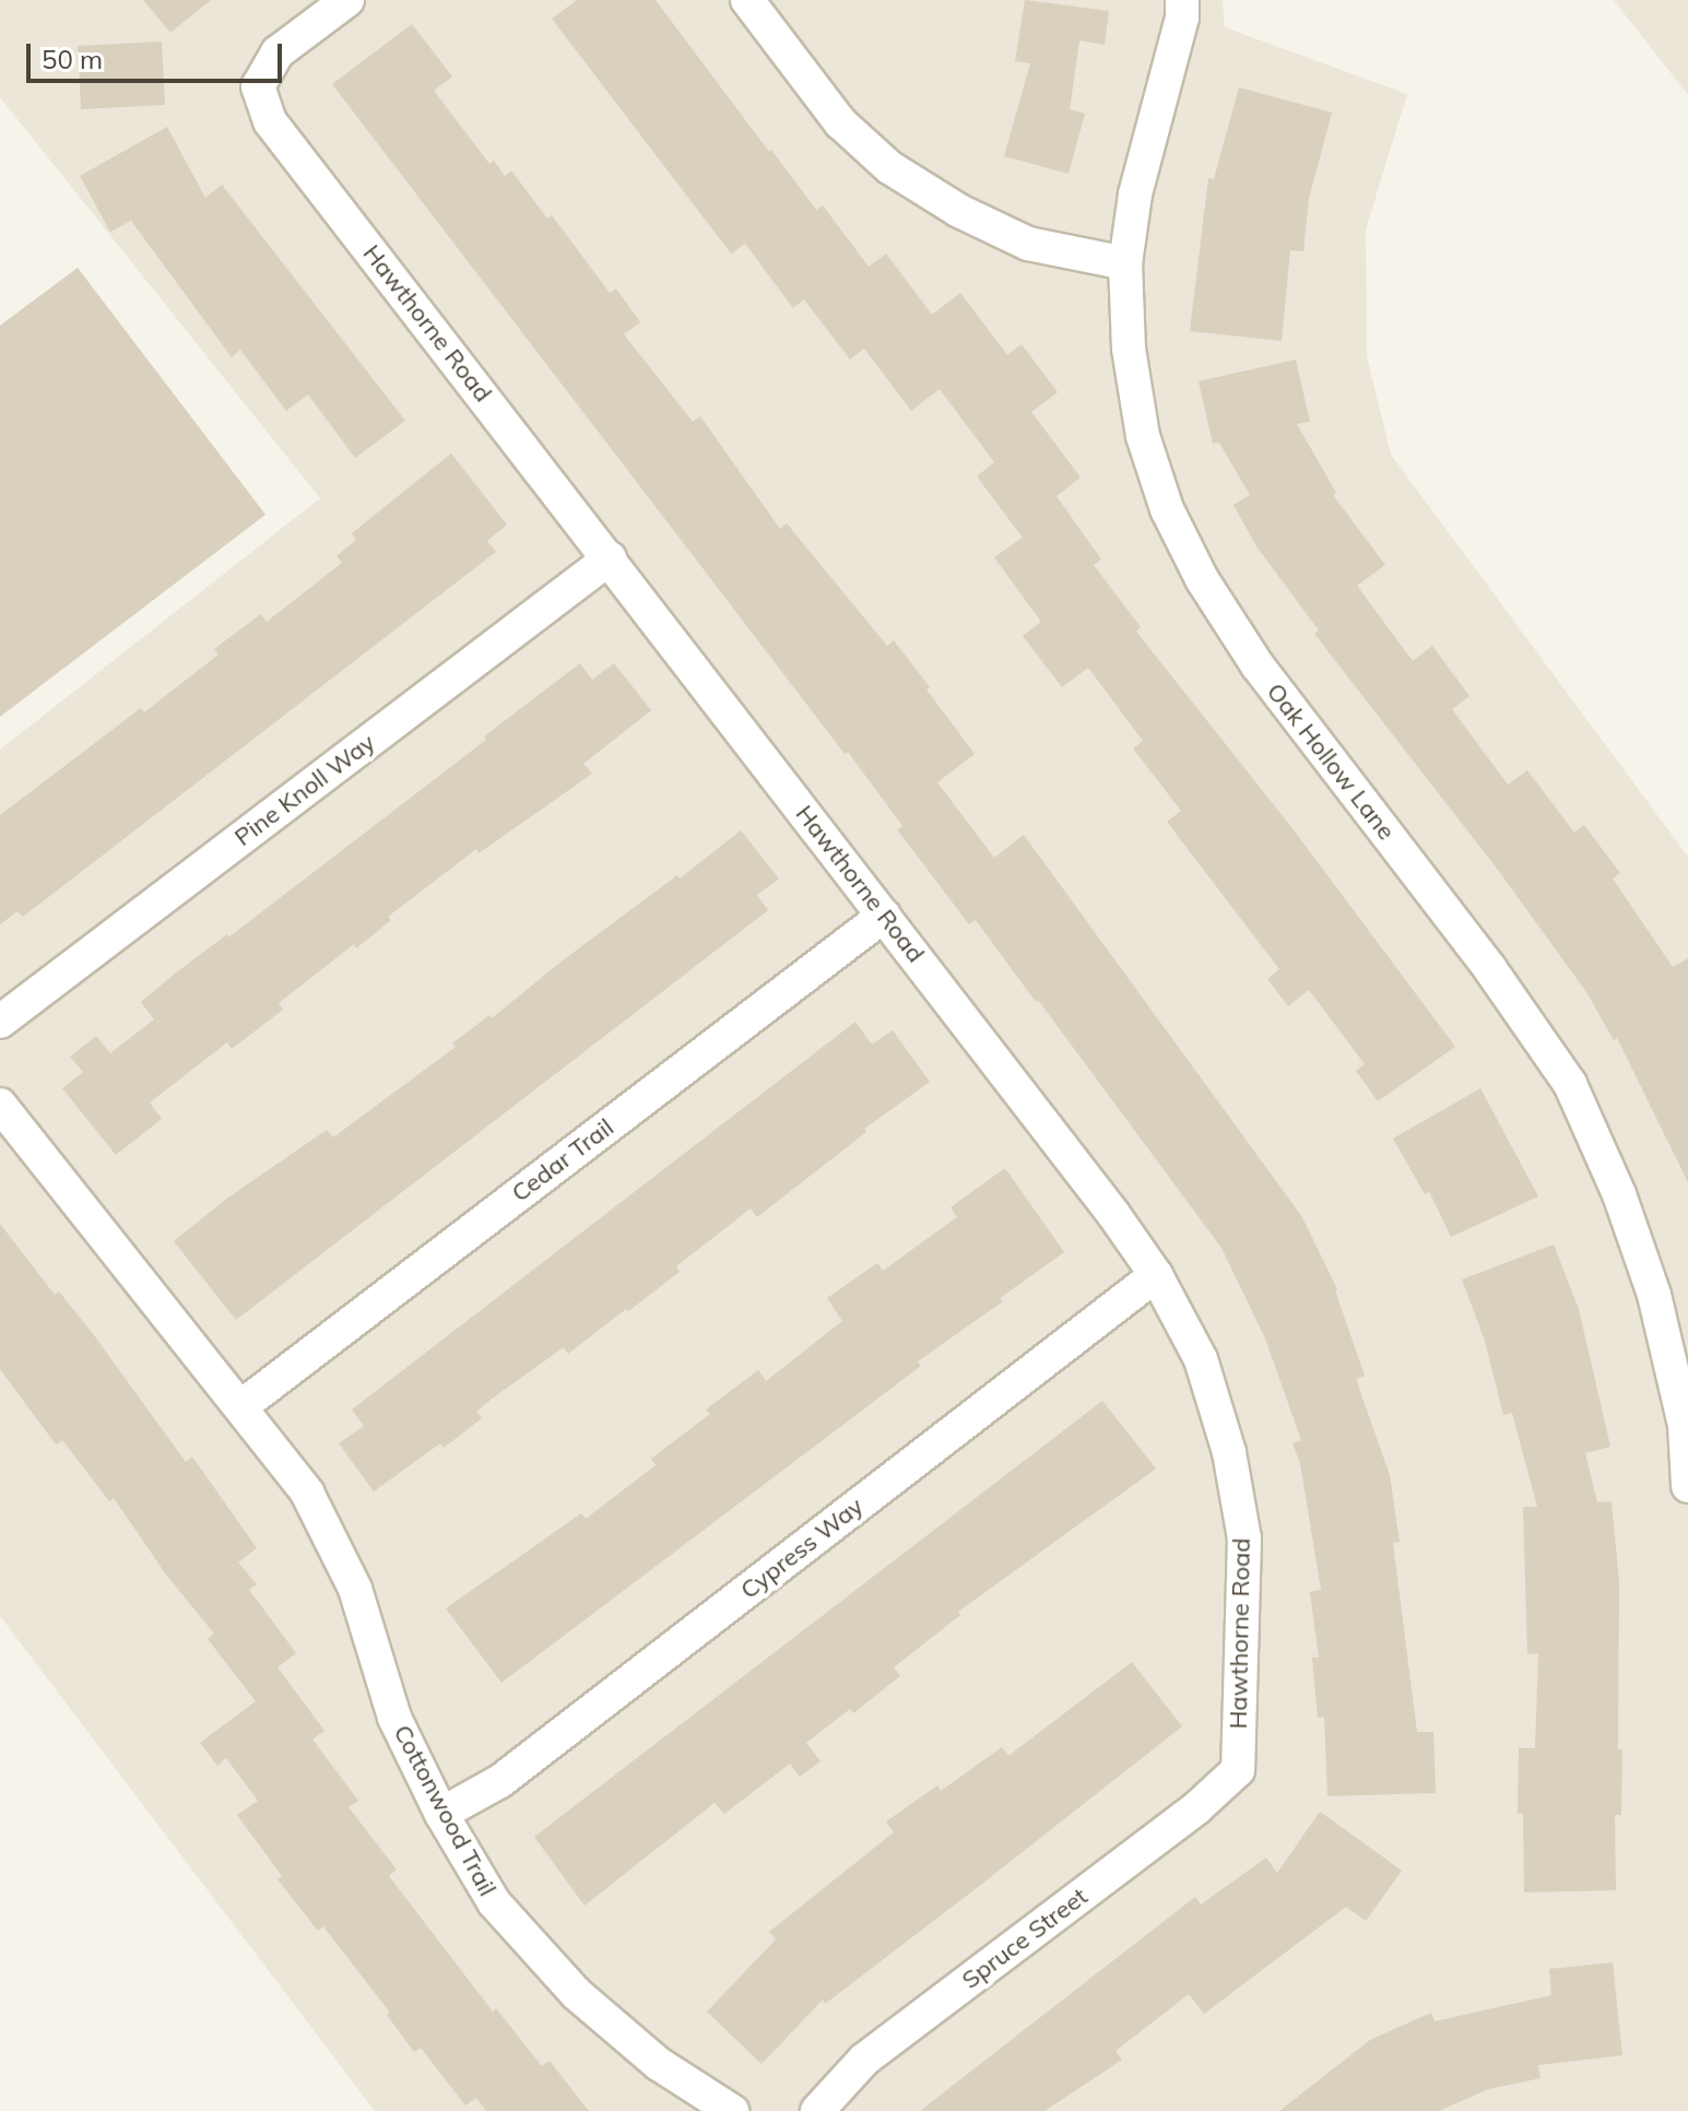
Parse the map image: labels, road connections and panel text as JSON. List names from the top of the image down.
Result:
{
  "streets": {
    "street": [
      "Hawthorne Road",
      "Oak Hollow Lane",
      "Pine Knoll Way",
      "Cedar Trail",
      "Cypress Way",
      "Cottonwood Trail",
      "Spruce Street"
    ]
  },
  "crossings": [
    ["Hawthorne Road", "Pine Knoll Way"],
    ["Hawthorne Road", "Cedar Trail"],
    ["Hawthorne Road", "Cypress Way"],
    ["Hawthorne Road", "Spruce Street"],
    ["Cedar Trail", "Cottonwood Trail"],
    ["Cypress Way", "Cottonwood Trail"]
  ],
  "scale_bar": "50 m"
}
